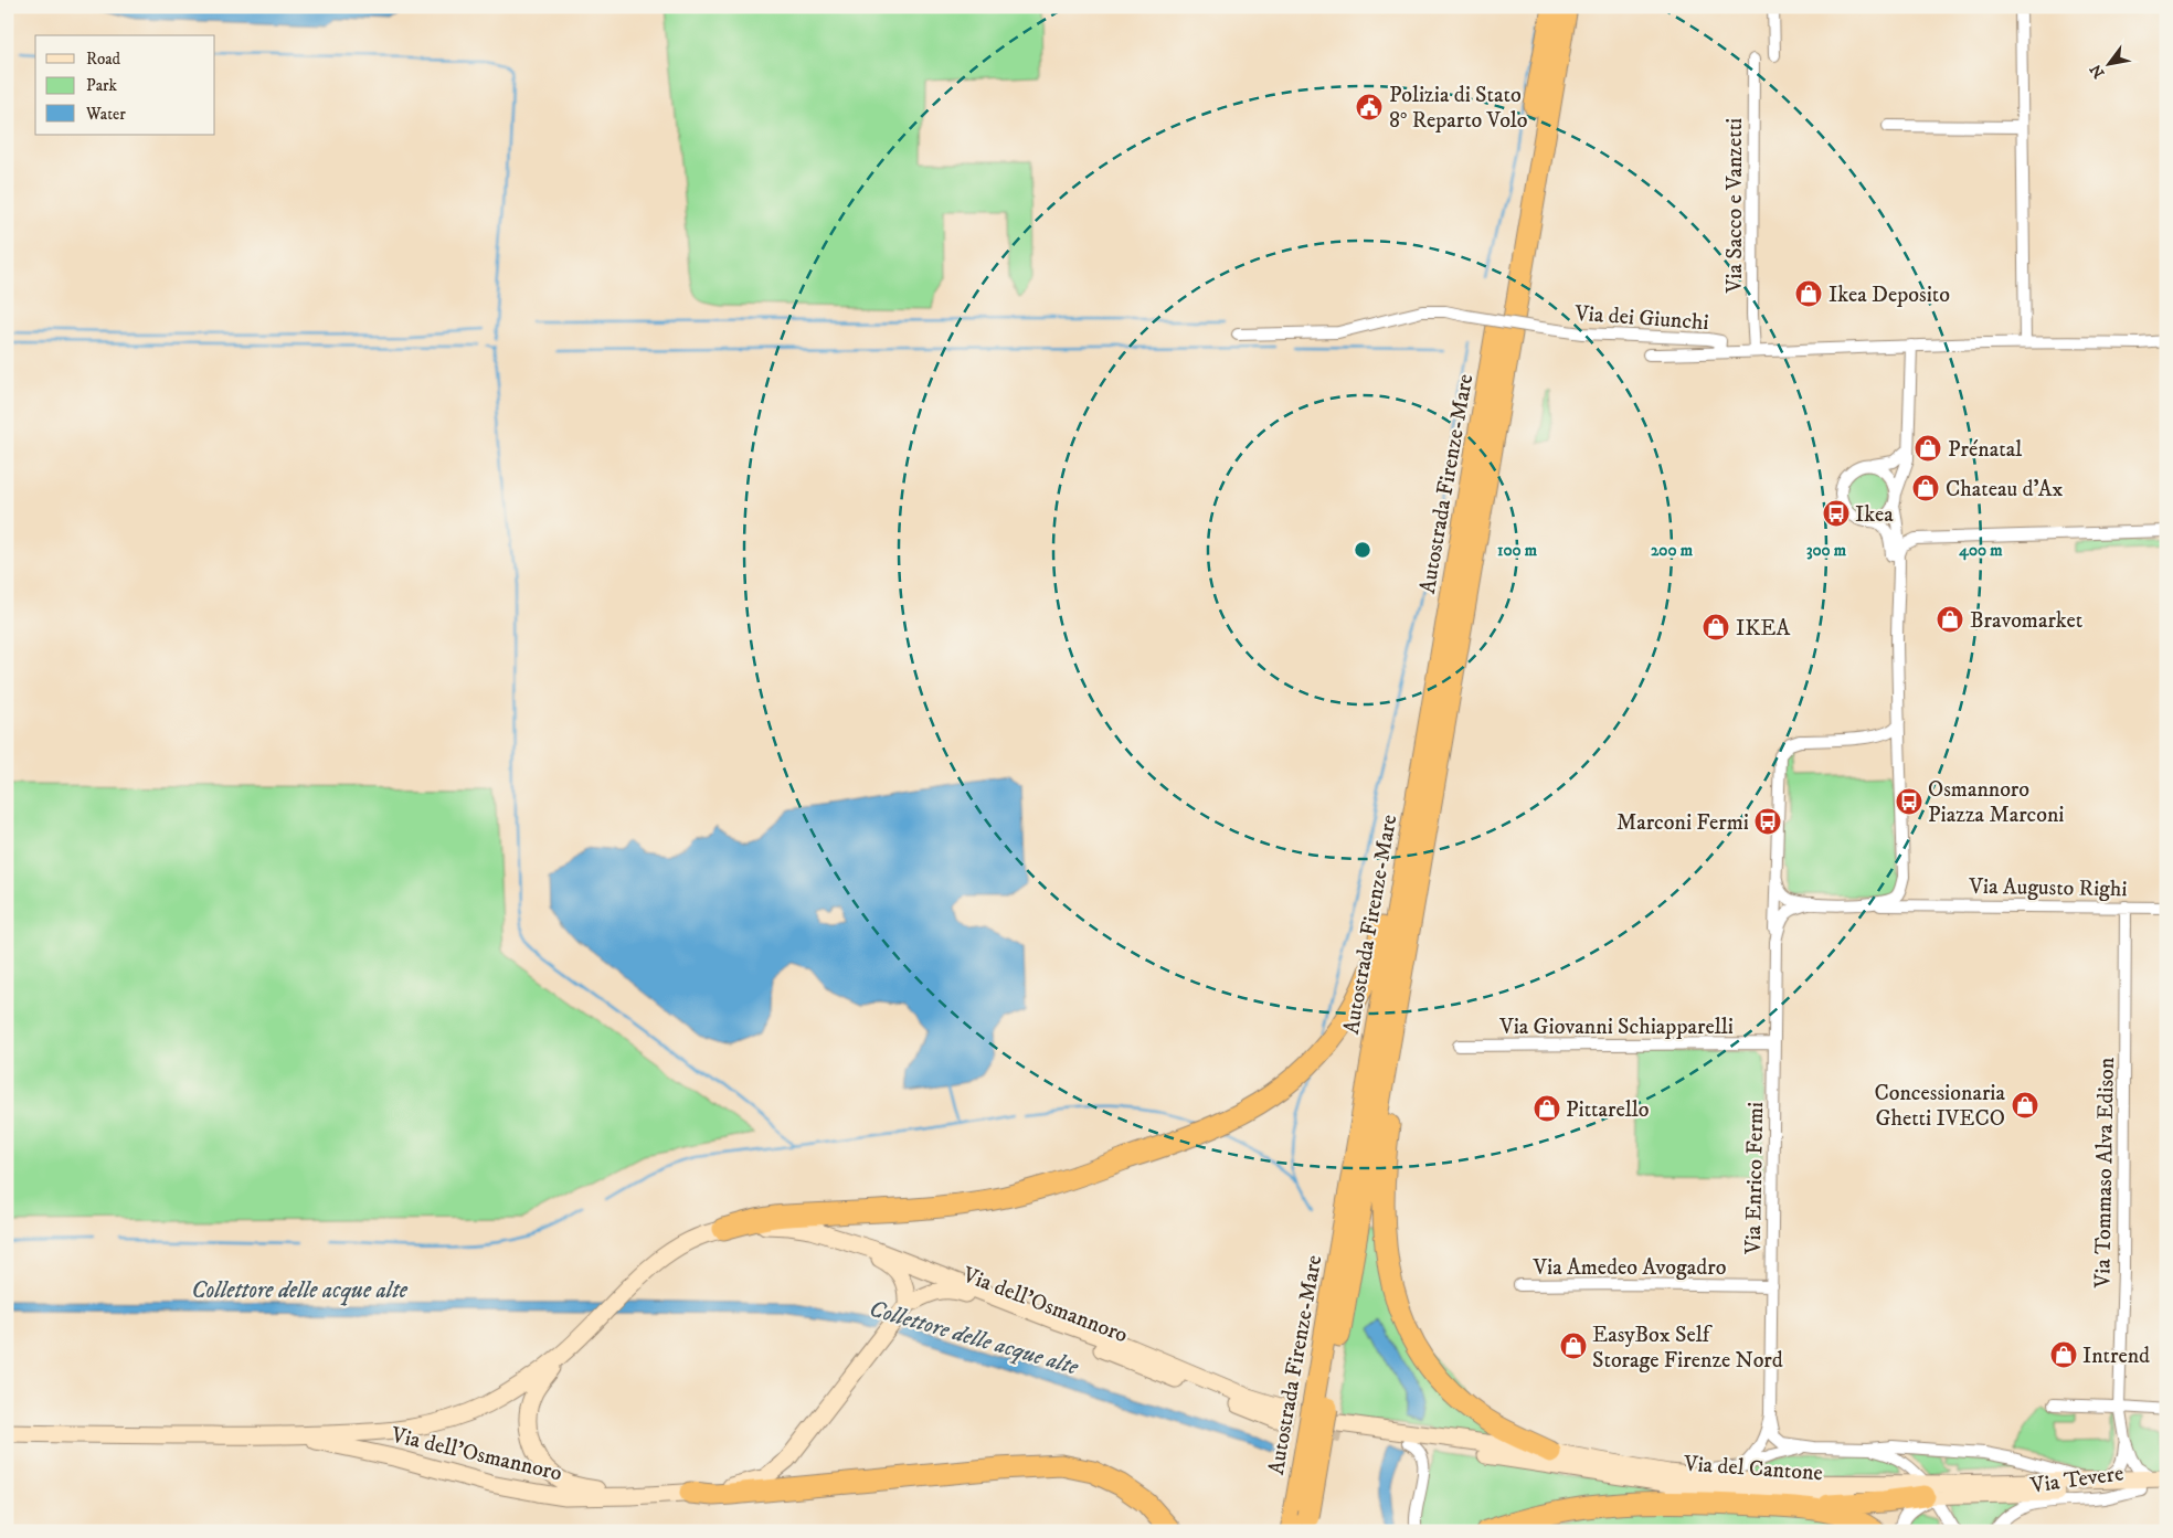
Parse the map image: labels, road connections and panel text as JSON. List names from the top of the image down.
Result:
{
  "streets": {
    "highway": ["Autostrada Firenze-Mare"],
    "main road": ["Via dell'Osmannoro", "Via del Cantone"],
    "street": [
      "Via Sacco e Vanzetti",
      "Via dei Giunchi",
      "Via Augusto Righi",
      "Via Giovanni Schiapparelli",
      "Via Tommaso Alva Edison",
      "Via Enrico Fermi",
      "Via Amedeo Avogadro",
      "Via Tevere"
    ]
  },
  "crossings": [
    ["Via Sacco e Vanzetti", "Via dei Giunchi"],
    ["Autostrada Firenze-Mare", "Via del Cantone"],
    ["Via Augusto Righi", "Via Tommaso Alva Edison"],
    ["Via Augusto Righi", "Via Enrico Fermi"],
    ["Via Giovanni Schiapparelli", "Via Enrico Fermi"],
    ["Via Tommaso Alva Edison", "Via del Cantone"],
    ["Via Enrico Fermi", "Via Amedeo Avogadro"],
    ["Via Enrico Fermi", "Via del Cantone"],
    ["Via del Cantone", "Via Tevere"]
  ],
  "water": ["Collettore delle acque alte"],
  "places": {
    "public building": ["Polizia di Stato 8° Reparto Volo"],
    "shop": [
      "Ikea Deposito",
      "Prénatal",
      "Chateau d'Ax",
      "Bravomarket",
      "IKEA",
      "Concessionaria Ghetti IVECO",
      "Pittarello",
      "EasyBox Self Storage Firenze Nord",
      "Intrend"
    ],
    "bus stop": ["Ikea", "Osmannoro Piazza Marconi", "Marconi Fermi"]
  },
  "legend": ["Road", "Park", "Water"],
  "north": "bottom left",
  "rings": [
    "100 m",
    "200 m",
    "300 m",
    "400 m"
  ]
}
